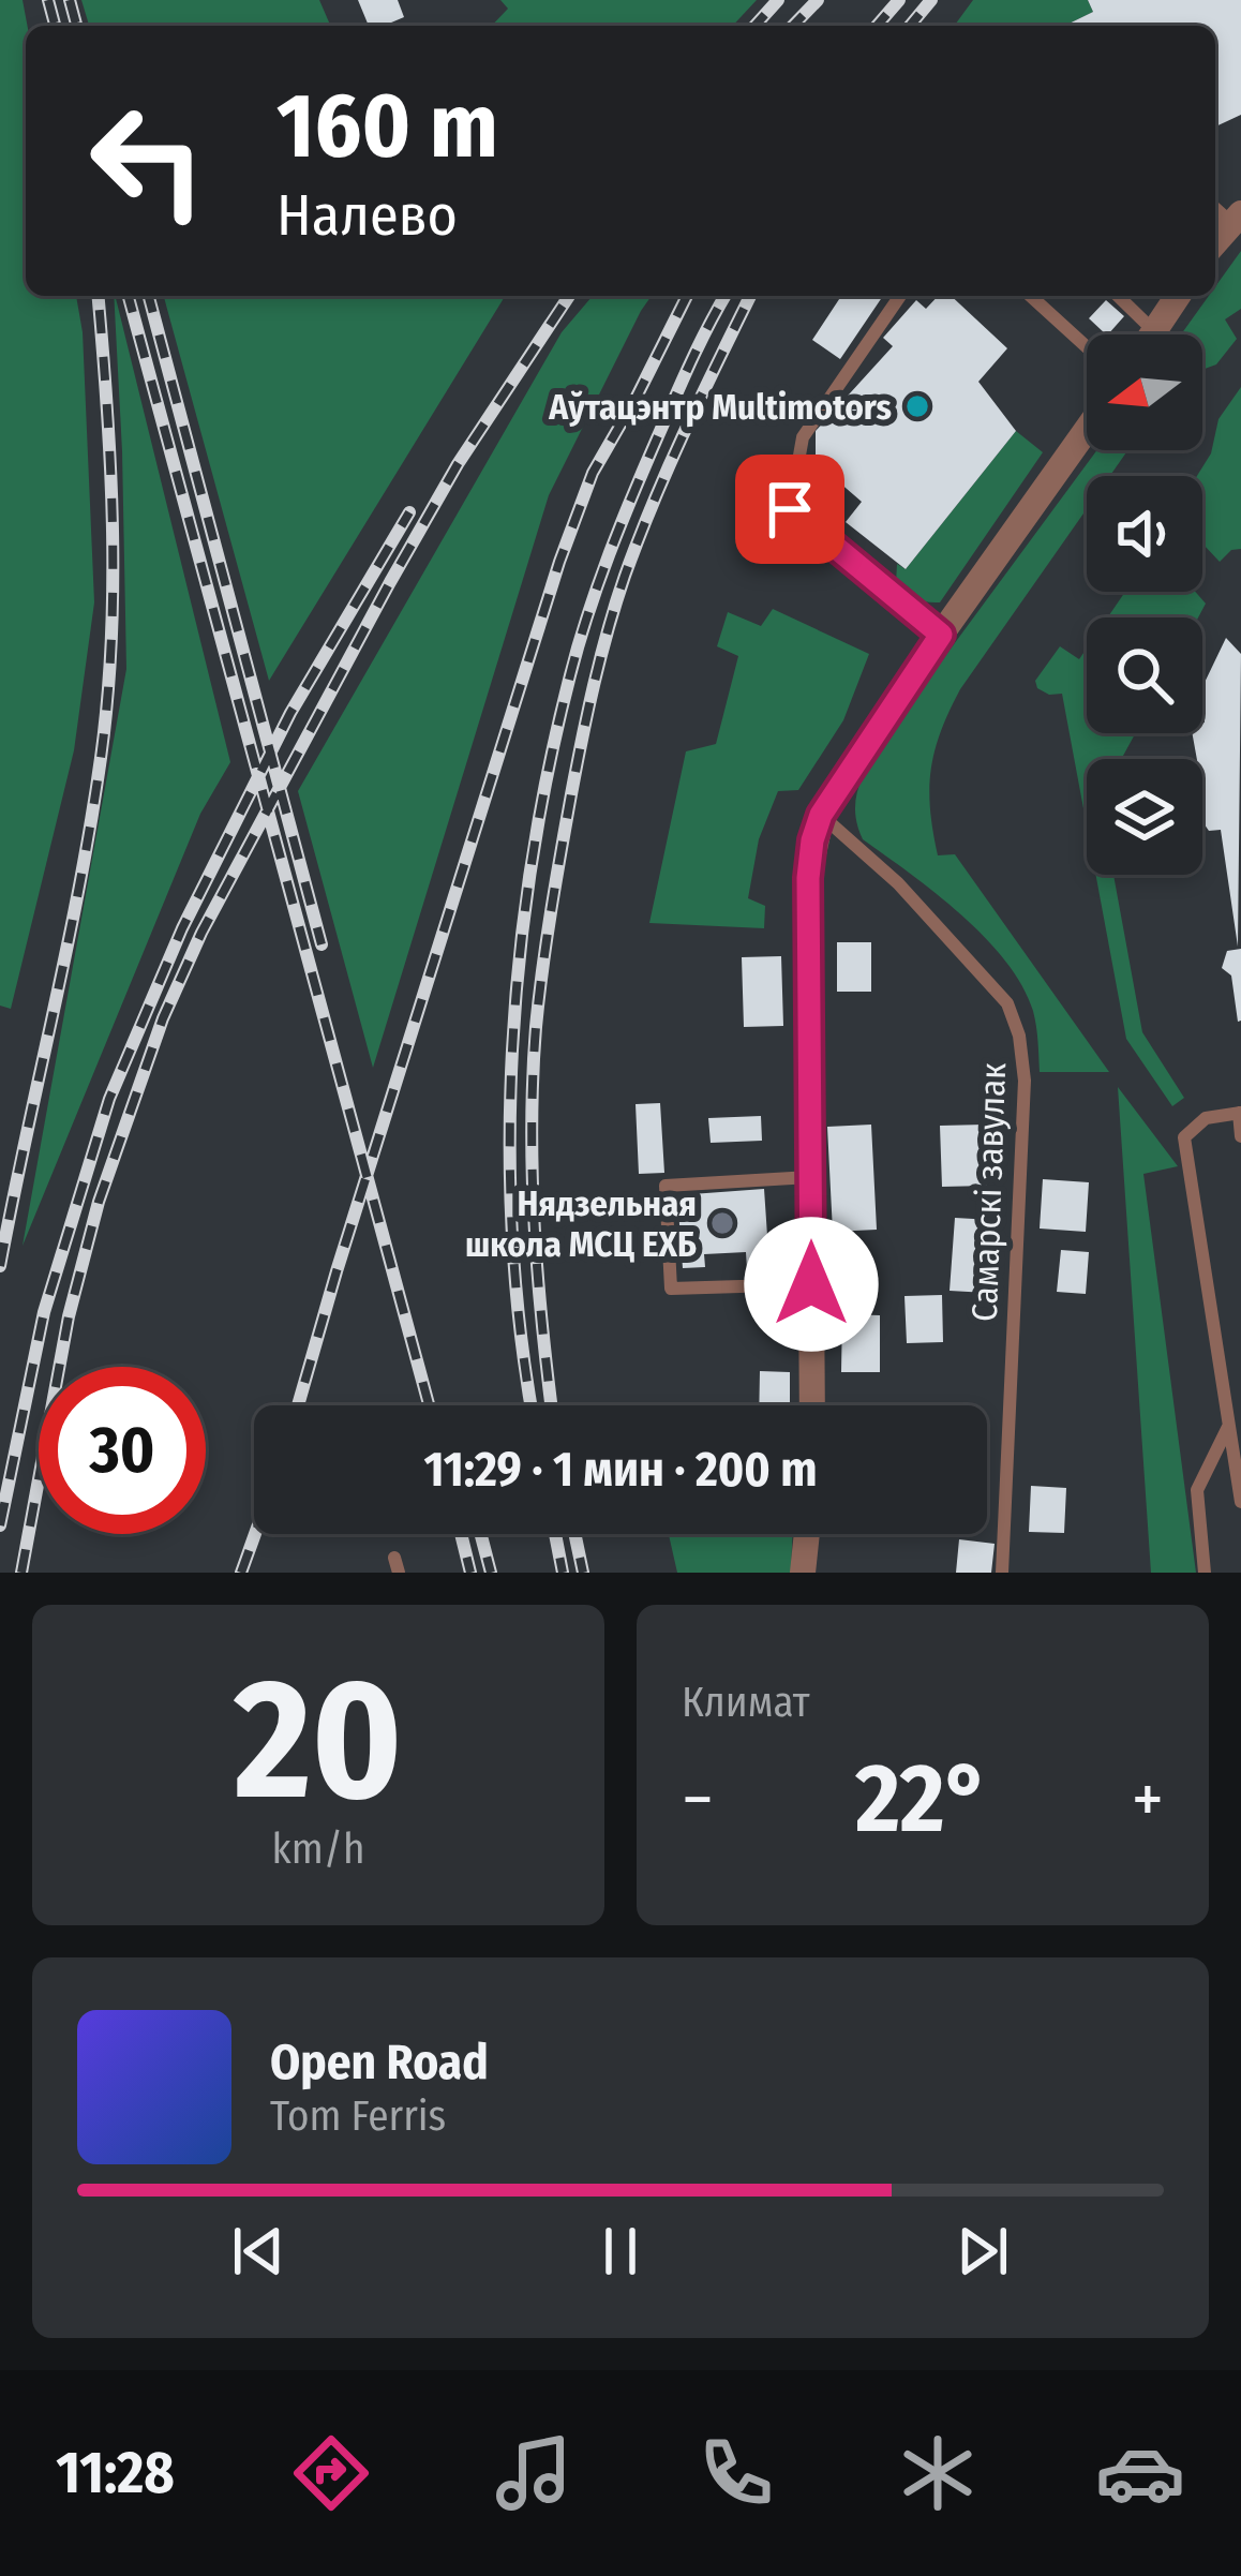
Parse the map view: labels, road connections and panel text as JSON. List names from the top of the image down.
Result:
{
  "streets": {
    "lane": ["Самарскі завулак"]
  },
  "places": ["Аўтацэнтр Multimotors", "Нядзельная школа МСЦ ЕХБ"],
  "north": "left",
  "page": {
    "turn": ["160 m", "Налево"],
    "limit": "30",
    "trip": "11:29 · 1 мин · 200 m",
    "tile": [
      ["20", "km/h"],
      "Климат"
    ],
    "heat": ["−", "22°", "+"],
    "song": ["Open Road", "Tom Ferris"],
    "tabs": "11:28"
  }
}
